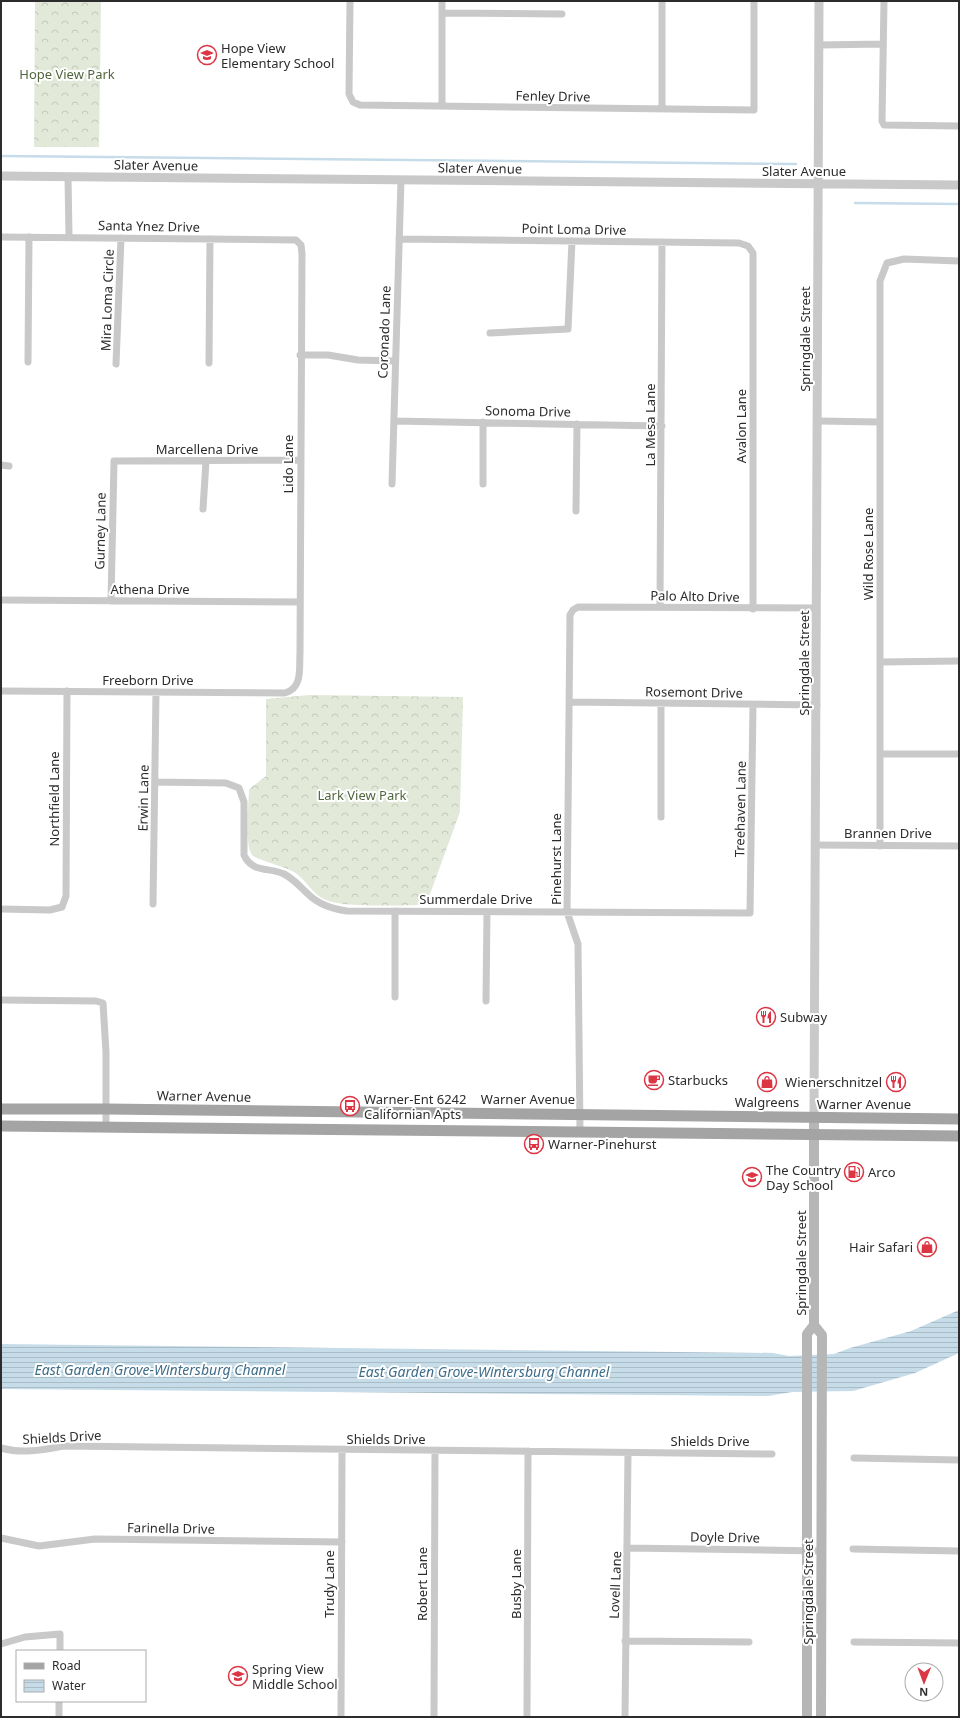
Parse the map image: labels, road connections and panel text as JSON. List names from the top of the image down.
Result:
{
  "streets": {
    "main road": ["Springdale Street", "Warner Avenue"],
    "street": [
      "Fenley Drive",
      "Slater Avenue",
      "Santa Ynez Drive",
      "Point Loma Drive",
      "Mira Loma Circle",
      "Coronado Lane",
      "Sonoma Drive",
      "La Mesa Lane",
      "Avalon Lane",
      "Marcellena Drive",
      "Lido Lane",
      "Gurney Lane",
      "Wild Rose Lane",
      "Athena Drive",
      "Palo Alto Drive",
      "Freeborn Drive",
      "Rosemont Drive",
      "Erwin Lane",
      "Northfield Lane",
      "Treehaven Lane",
      "Brannen Drive",
      "Pinehurst Lane",
      "Summerdale Drive",
      "Shields Drive",
      "Farinella Drive",
      "Doyle Drive",
      "Trudy Lane",
      "Robert Lane",
      "Busby Lane",
      "Lovell Lane"
    ]
  },
  "crossings": [
    ["Slater Avenue", "Coronado Lane"],
    ["Slater Avenue", "Springdale Street"],
    ["Santa Ynez Drive", "Mira Loma Circle"],
    ["Santa Ynez Drive", "Lido Lane"],
    ["Point Loma Drive", "Coronado Lane"],
    ["Point Loma Drive", "La Mesa Lane"],
    ["Point Loma Drive", "Avalon Lane"],
    ["Coronado Lane", "Sonoma Drive"],
    ["Springdale Street", "Palo Alto Drive"],
    ["Springdale Street", "Rosemont Drive"],
    ["Springdale Street", "Brannen Drive"],
    ["Springdale Street", "Warner Avenue"],
    ["Springdale Street", "Doyle Drive"],
    ["Sonoma Drive", "La Mesa Lane"],
    ["La Mesa Lane", "Palo Alto Drive"],
    ["Avalon Lane", "Palo Alto Drive"],
    ["Marcellena Drive", "Lido Lane"],
    ["Marcellena Drive", "Gurney Lane"],
    ["Lido Lane", "Athena Drive"],
    ["Lido Lane", "Freeborn Drive"],
    ["Gurney Lane", "Athena Drive"],
    ["Wild Rose Lane", "Brannen Drive"],
    ["Palo Alto Drive", "Pinehurst Lane"],
    ["Freeborn Drive", "Erwin Lane"],
    ["Freeborn Drive", "Northfield Lane"],
    ["Rosemont Drive", "Treehaven Lane"],
    ["Rosemont Drive", "Pinehurst Lane"],
    ["Erwin Lane", "Summerdale Drive"],
    ["Treehaven Lane", "Summerdale Drive"],
    ["Pinehurst Lane", "Summerdale Drive"],
    ["Pinehurst Lane", "Warner Avenue"],
    ["Shields Drive", "Trudy Lane"],
    ["Shields Drive", "Robert Lane"],
    ["Shields Drive", "Busby Lane"],
    ["Shields Drive", "Lovell Lane"],
    ["Farinella Drive", "Trudy Lane"],
    ["Doyle Drive", "Lovell Lane"]
  ],
  "water": ["East Garden Grove-Wintersburg Channel"],
  "parks": ["Hope View Park", "Lark View Park"],
  "places": {
    "school or university": ["Hope View Elementary School", "The Country Day School", "Spring View Middle School"],
    "restaurant": ["Subway", "Wienerschnitzel"],
    "cafe": ["Starbucks"],
    "shop": ["Walgreens", "Hair Safari"],
    "bus stop": ["Warner-Ent 6242 Californian Apts", "Warner-Pinehurst"],
    "fuel station": ["Arco"]
  },
  "legend": ["Road", "Water"],
  "north": "bottom"
}
